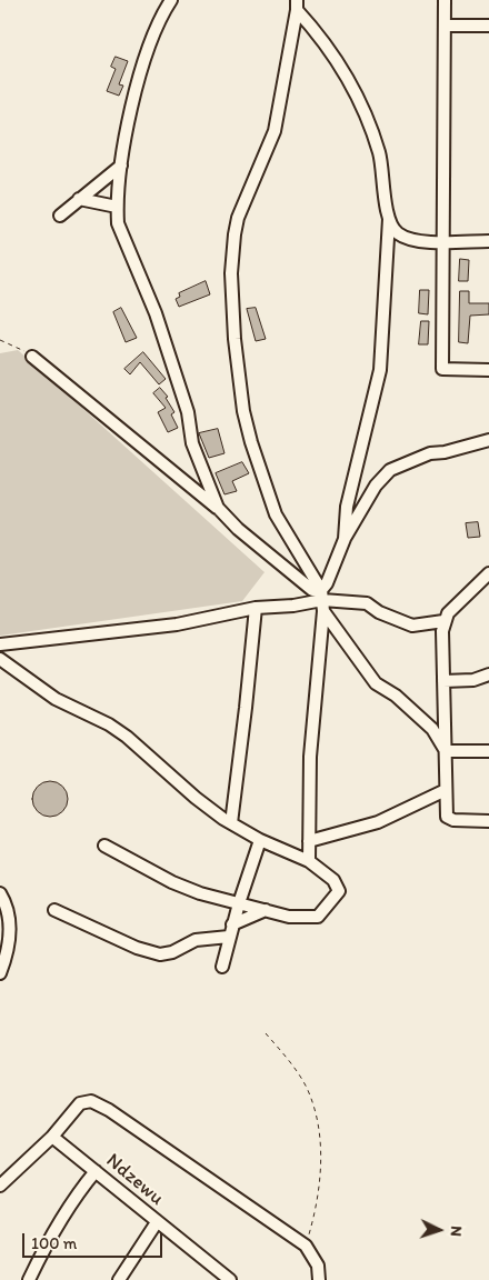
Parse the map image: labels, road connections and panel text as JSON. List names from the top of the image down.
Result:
{
  "streets": {
    "street": ["Ndzewu"]
  },
  "scale_bar": "100 m",
  "north": "right"
}
